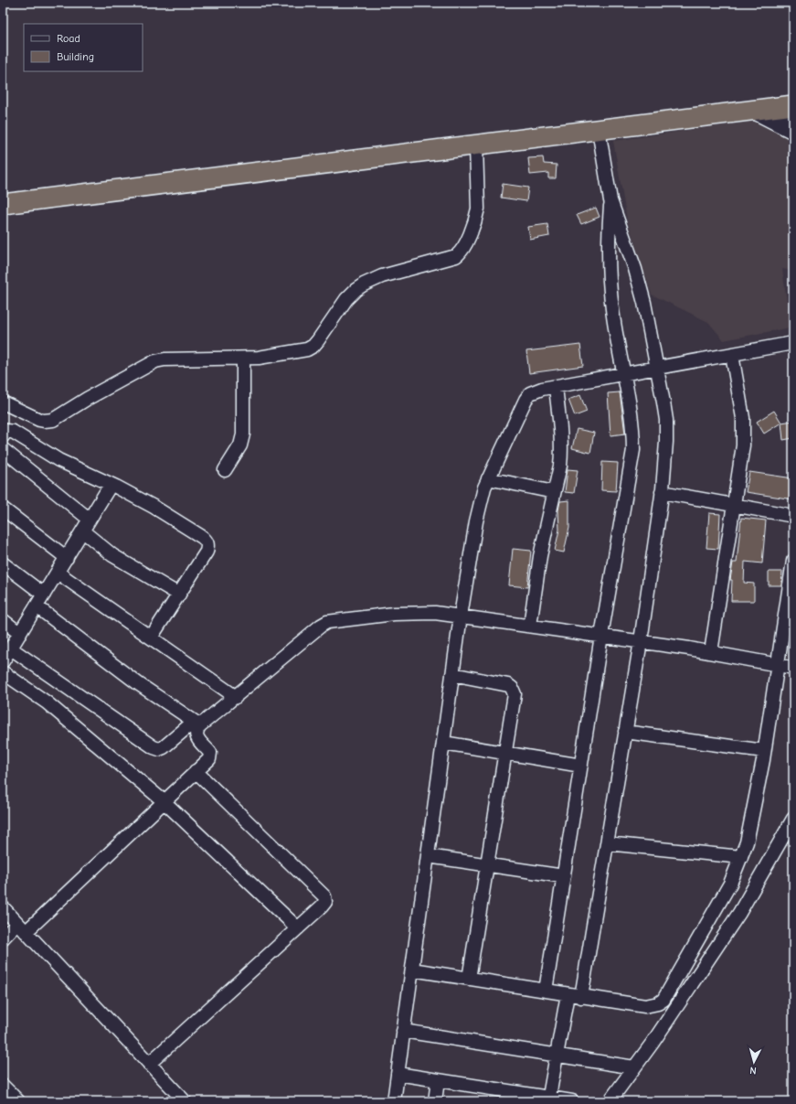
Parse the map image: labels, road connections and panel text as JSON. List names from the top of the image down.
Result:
{
  "legend": ["Road", "Building"],
  "north": "bottom"
}
